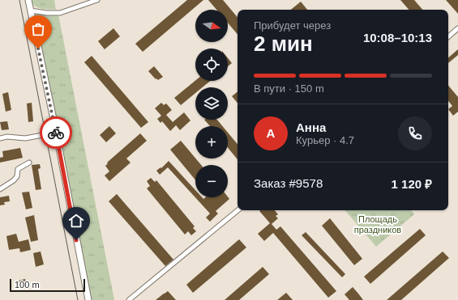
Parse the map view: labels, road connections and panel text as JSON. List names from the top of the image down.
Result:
{
  "parks": ["Площадь праздников"],
  "scale_bar": "100 m",
  "north": "right",
  "page": {
    "map_buttons": ["+", "−"],
    "heading": ["2 мин", "Прибудет через", "10:08–10:13"],
    "panel": [
      "Анна",
      "Курьер · 4.7",
      "Заказ #9578",
      "1 120 ₽"
    ],
    "bar": "В пути · 150 m",
    "round": "А",
    "scale": "100 m"
  }
}
